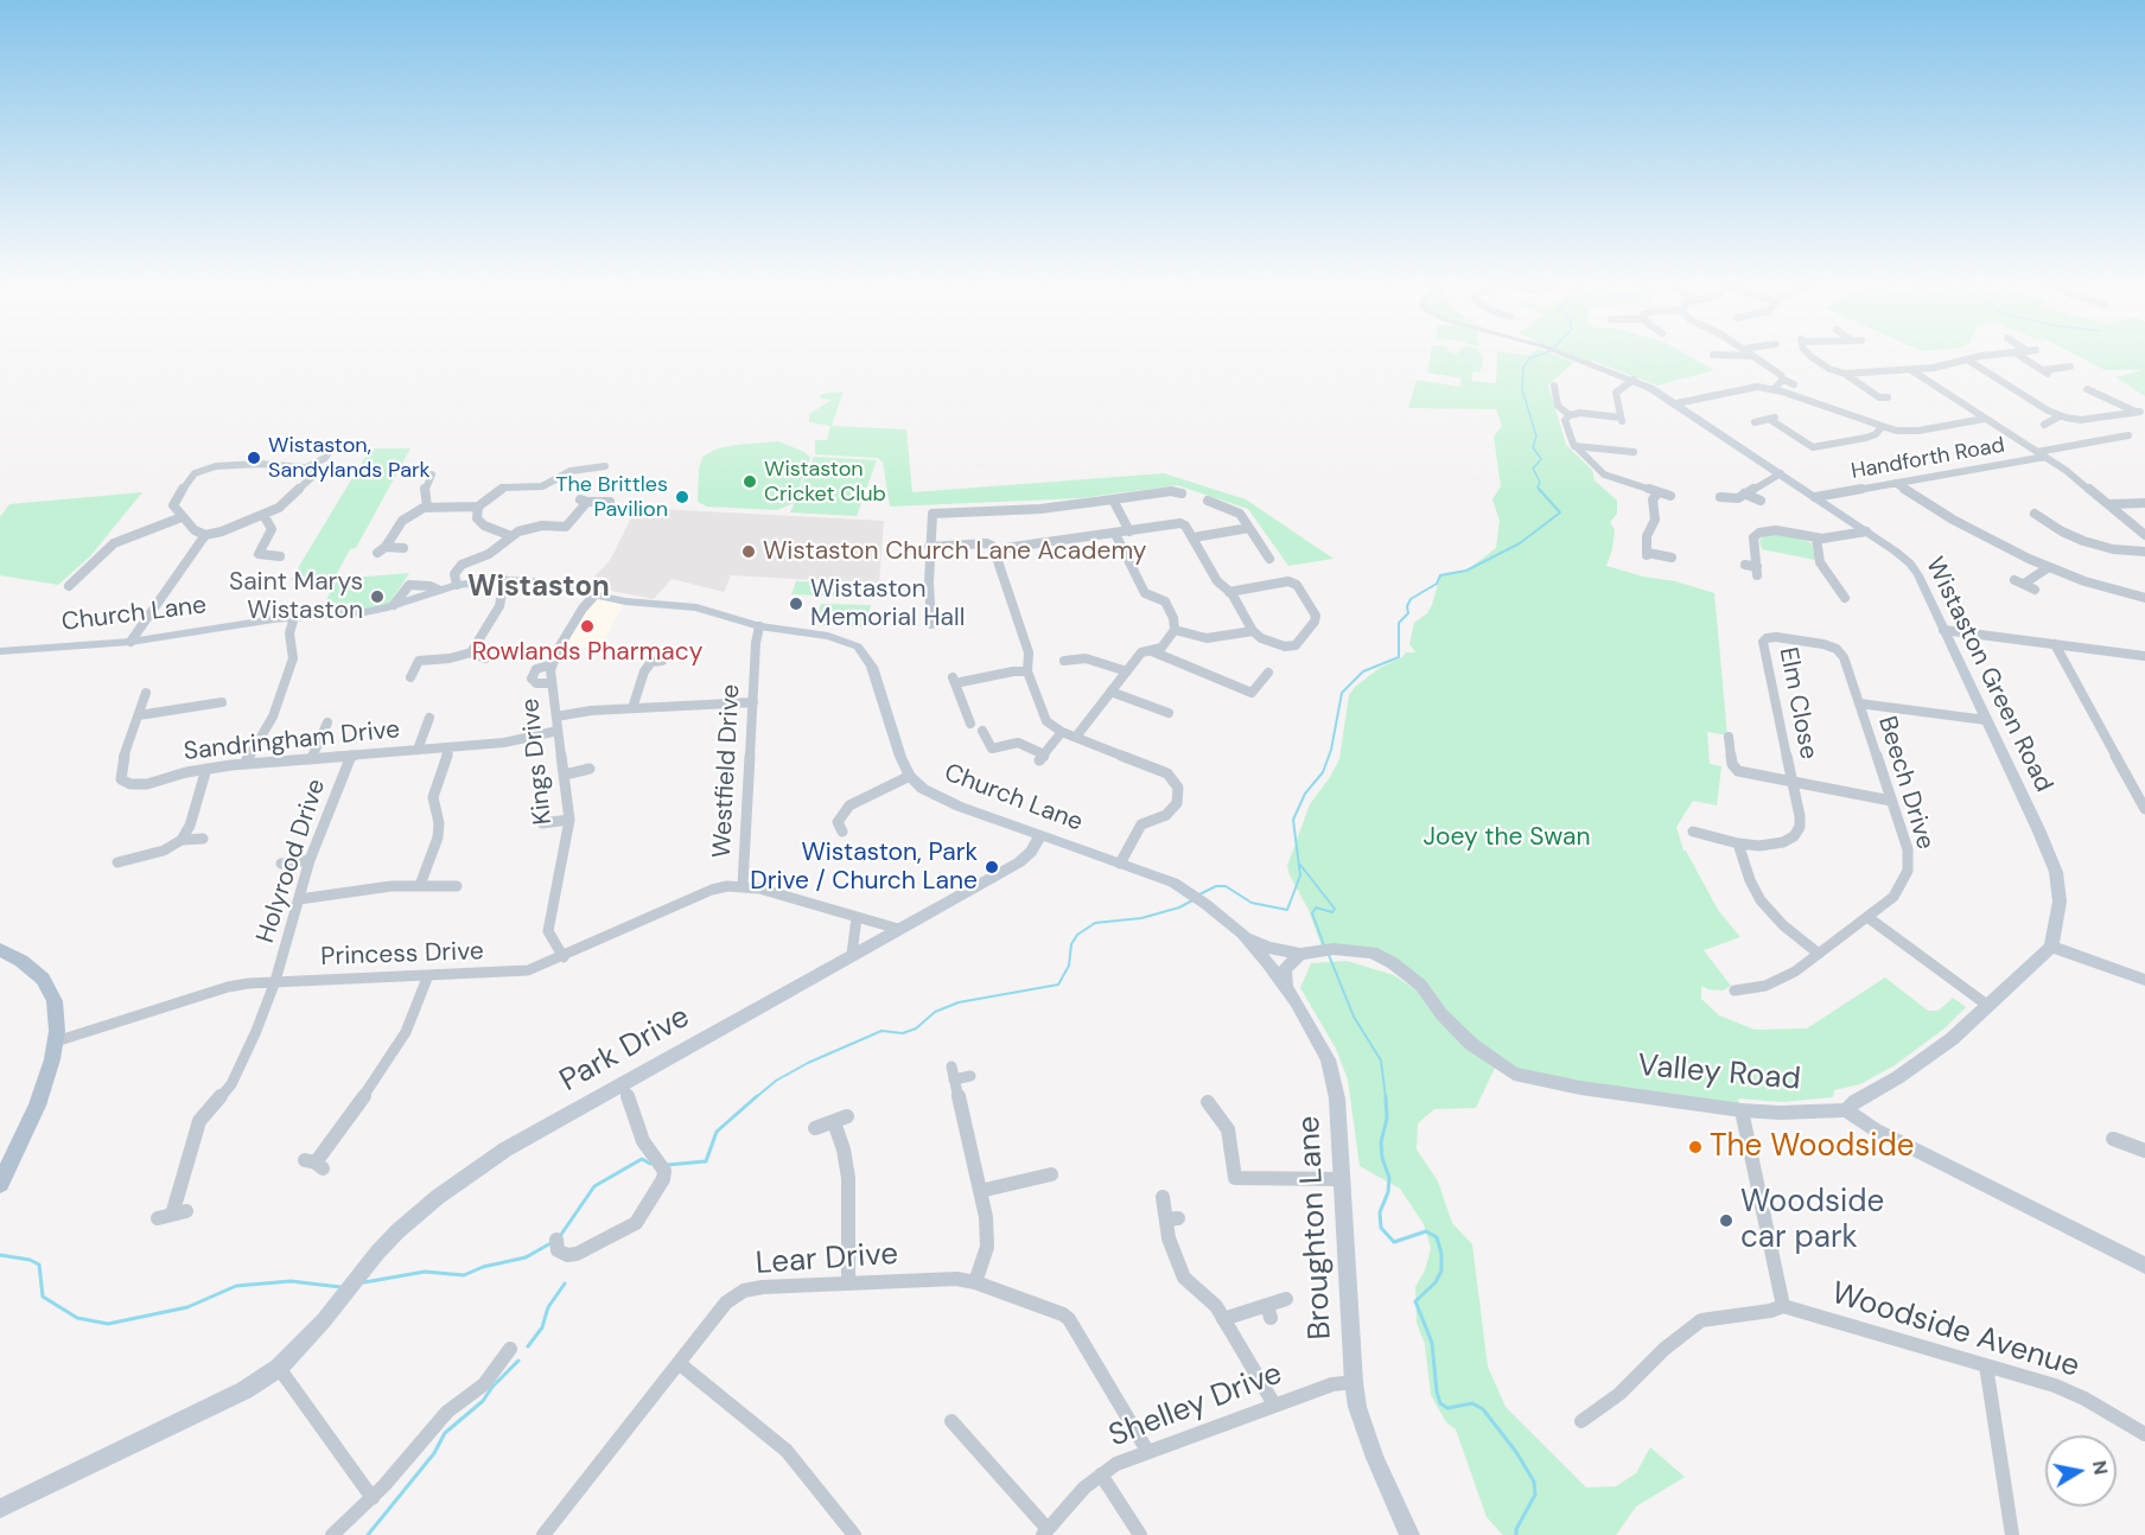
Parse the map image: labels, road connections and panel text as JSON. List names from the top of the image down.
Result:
{
  "streets": {
    "street": [
      "Handforth Road",
      "Church Lane",
      "Wistaston Green Road",
      "Elm Close",
      "Sandringham Drive",
      "Kings Drive",
      "Westfield Drive",
      "Beech Drive",
      "Holyrood Drive",
      "Princess Drive",
      "Park Drive",
      "Valley Road",
      "Broughton Lane",
      "Lear Drive",
      "Woodside Avenue",
      "Shelley Drive"
    ]
  },
  "crossings": [
    ["Handforth Road", "Wistaston Green Road"],
    ["Church Lane", "Kings Drive"],
    ["Church Lane", "Westfield Drive"],
    ["Church Lane", "Park Drive"],
    ["Church Lane", "Valley Road"],
    ["Church Lane", "Broughton Lane"],
    ["Wistaston Green Road", "Beech Drive"],
    ["Elm Close", "Beech Drive"],
    ["Sandringham Drive", "Kings Drive"],
    ["Sandringham Drive", "Holyrood Drive"],
    ["Kings Drive", "Princess Drive"],
    ["Westfield Drive", "Princess Drive"],
    ["Westfield Drive", "Park Drive"],
    ["Holyrood Drive", "Princess Drive"],
    ["Valley Road", "Broughton Lane"],
    ["Broughton Lane", "Shelley Drive"],
    ["Lear Drive", "Shelley Drive"]
  ],
  "districts": ["Wistaston"],
  "parks": ["Joey the Swan"],
  "places": [
    "Wistaston, Sandylands Park",
    "Wistaston Cricket Club",
    "The Brittles Pavilion",
    "Wistaston Church Lane Academy",
    "Saint Marys Wistaston",
    "Wistaston Memorial Hall",
    "Rowlands Pharmacy",
    "Wistaston, Park Drive / Church Lane",
    "The Woodside",
    "Woodside car park"
  ],
  "north": "right"
}
